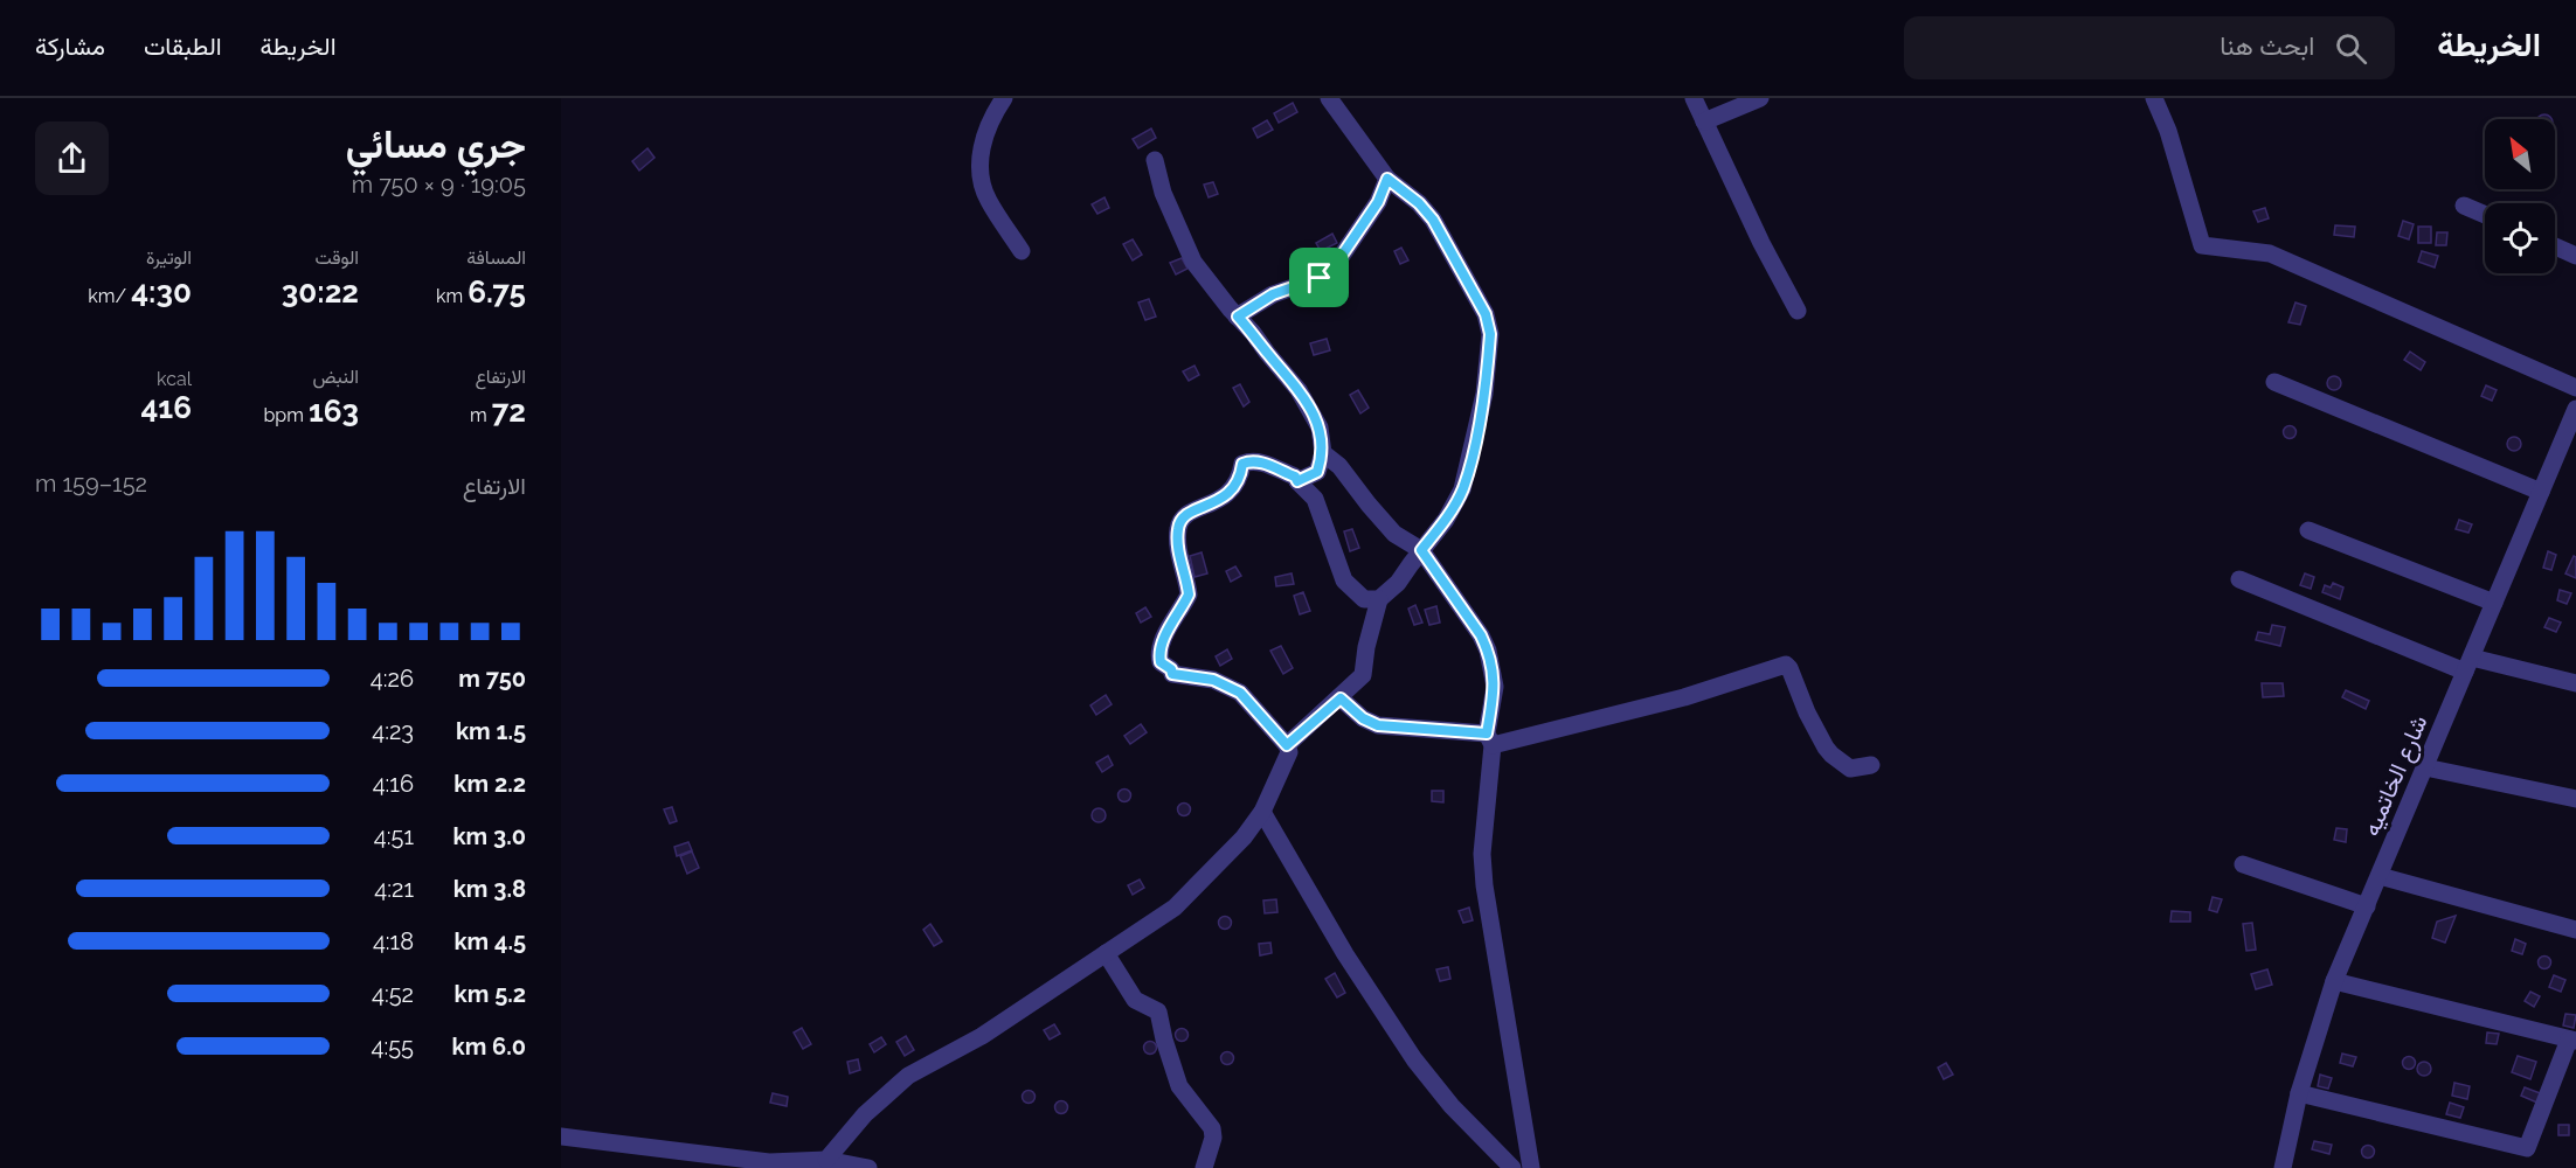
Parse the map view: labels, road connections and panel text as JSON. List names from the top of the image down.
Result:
{
  "streets": {
    "street": ["شارع الخاتميه"]
  },
  "north": "top left",
  "page": {
    "header": "الخريطة",
    "search": "ابحث هنا",
    "nav": ["الخريطة", "الطبقات", "مشاركة"],
    "heading": ["جري مسائي", "19:05 · 9 × 750 m"],
    "stats": [
      ["المسافة", "6.75 km"],
      ["الوقت", "30:22"],
      ["الوتيرة", "4:30 /km"],
      ["الارتفاع", "72 m"],
      ["النبض", "163 bpm"],
      ["kcal", "416"]
    ],
    "chart": ["الارتفاع", "152–159 m"],
    "list": [
      {
        "name": "750 m",
        "note": "4:26"
      },
      {
        "name": "1.5 km",
        "note": "4:23"
      },
      {
        "name": "2.2 km",
        "note": "4:16"
      },
      {
        "name": "3.0 km",
        "note": "4:51"
      },
      {
        "name": "3.8 km",
        "note": "4:21"
      },
      {
        "name": "4.5 km",
        "note": "4:18"
      },
      {
        "name": "5.2 km",
        "note": "4:52"
      },
      {
        "name": "6.0 km",
        "note": "4:55"
      }
    ]
  }
}
